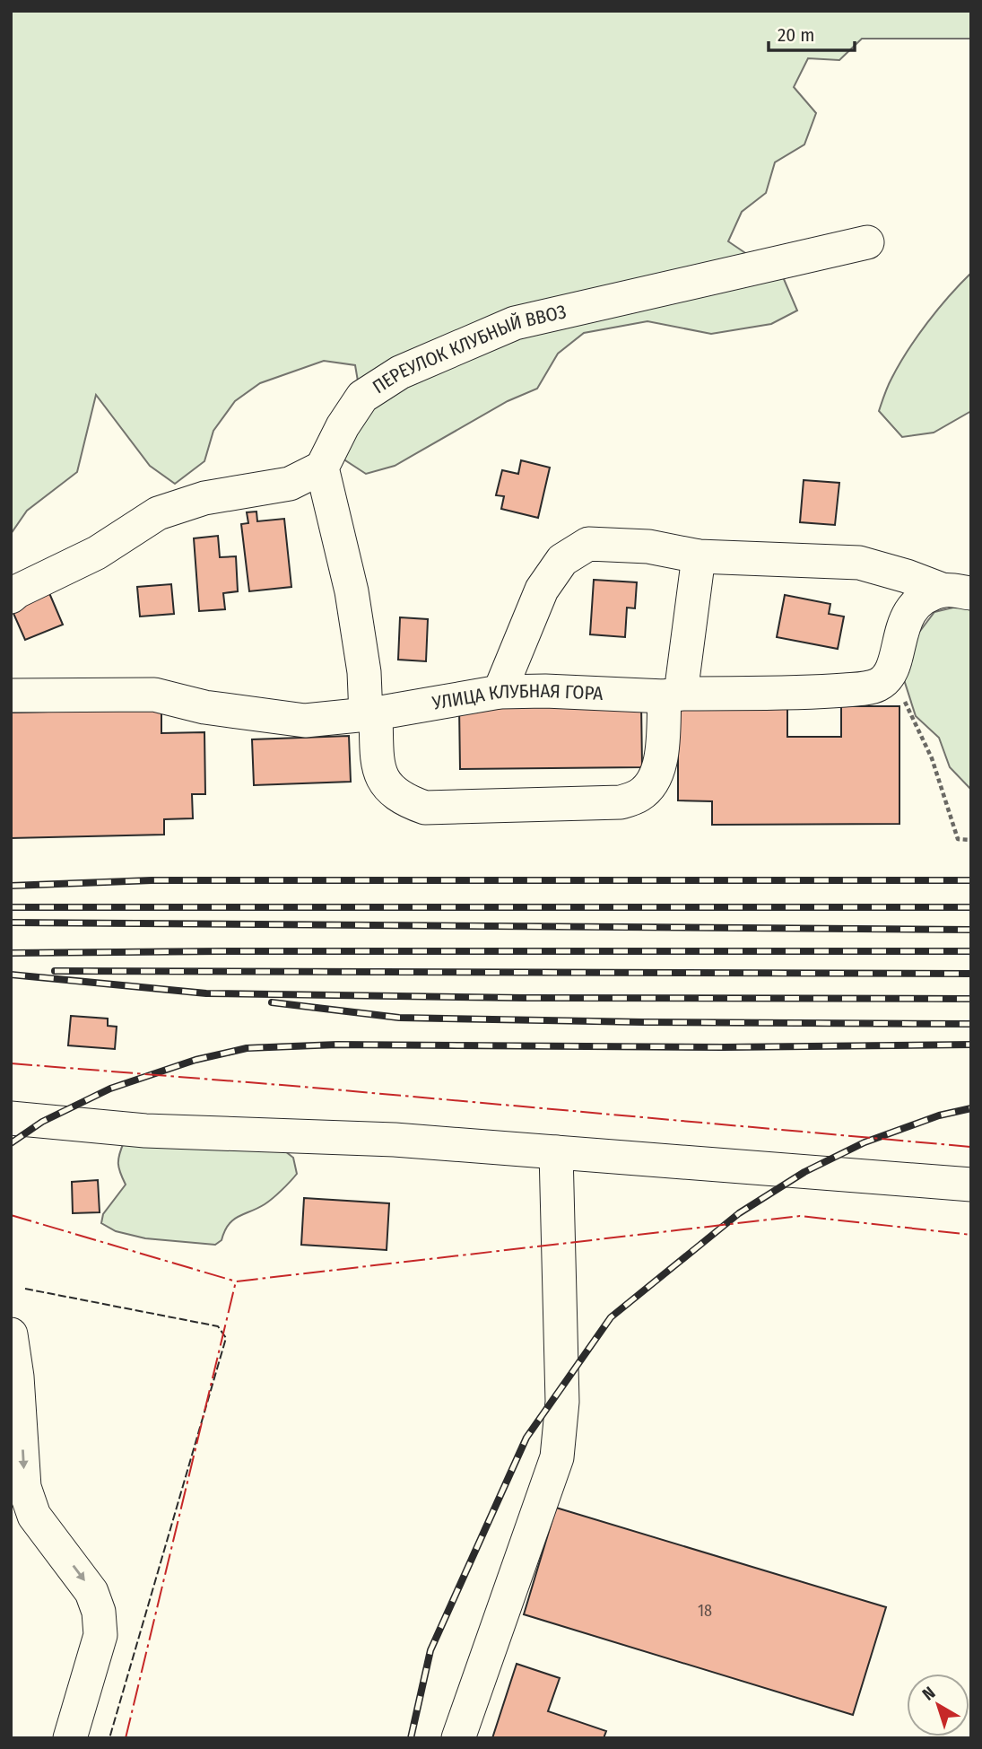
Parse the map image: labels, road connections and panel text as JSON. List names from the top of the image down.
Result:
{
  "streets": {
    "street": ["ПЕРЕУЛОК КЛУБНЫЙ ВВОЗ", "УЛИЦА КЛУБНАЯ ГОРА"]
  },
  "house_numbers": ["18"],
  "scale_bar": "20 m",
  "north": "top left"
}
